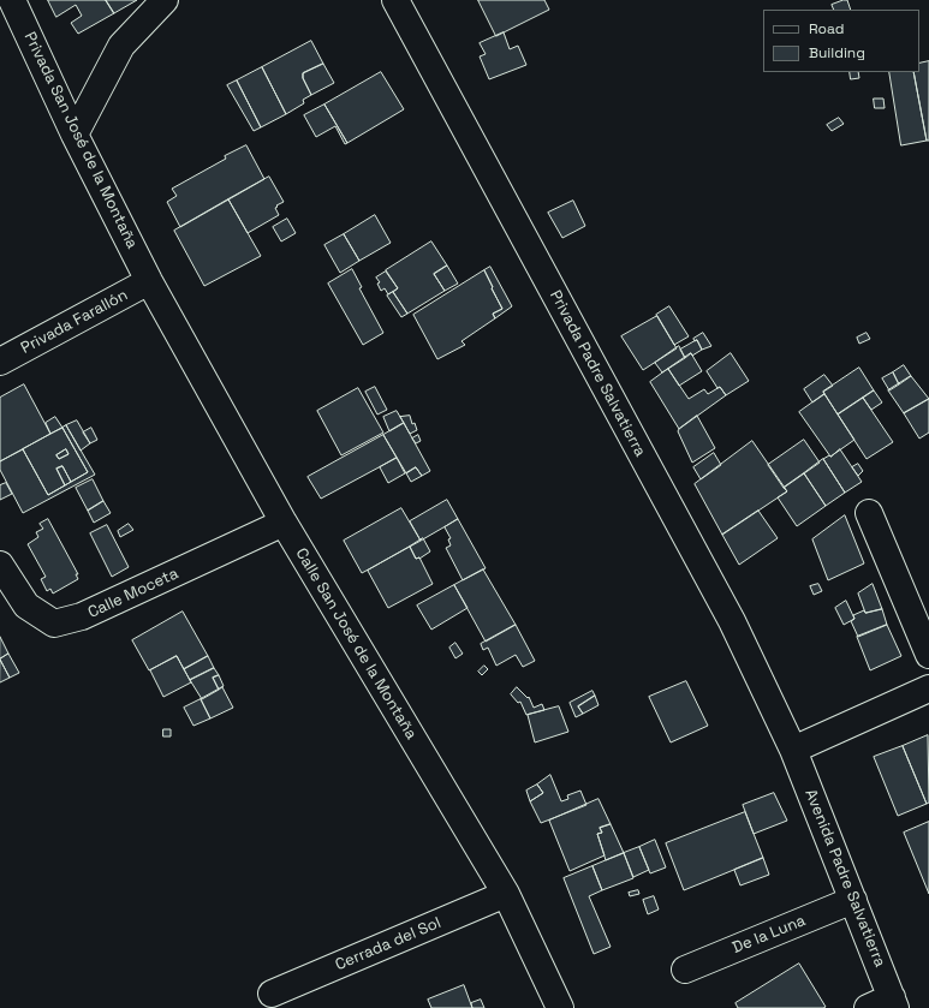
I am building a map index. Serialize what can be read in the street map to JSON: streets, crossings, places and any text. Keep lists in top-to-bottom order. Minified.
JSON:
{"streets":{"street":["Privada San José de la Montaña","Privada Farallón","Privada Padre Salvatierra","Calle Moceta","Calle San José de la Montaña","Avenida Padre Salvatierra","De la Luna","Cerrada del Sol"]},"crossings":[["Privada San José de la Montaña","Privada Farallón"],["Privada San José de la Montaña","Calle San José de la Montaña"],["Privada Farallón","Calle San José de la Montaña"],["Privada Padre Salvatierra","Avenida Padre Salvatierra"],["Calle Moceta","Calle San José de la Montaña"],["Calle San José de la Montaña","Cerrada del Sol"],["Avenida Padre Salvatierra","De la Luna"]],"legend":["Road","Building"]}
